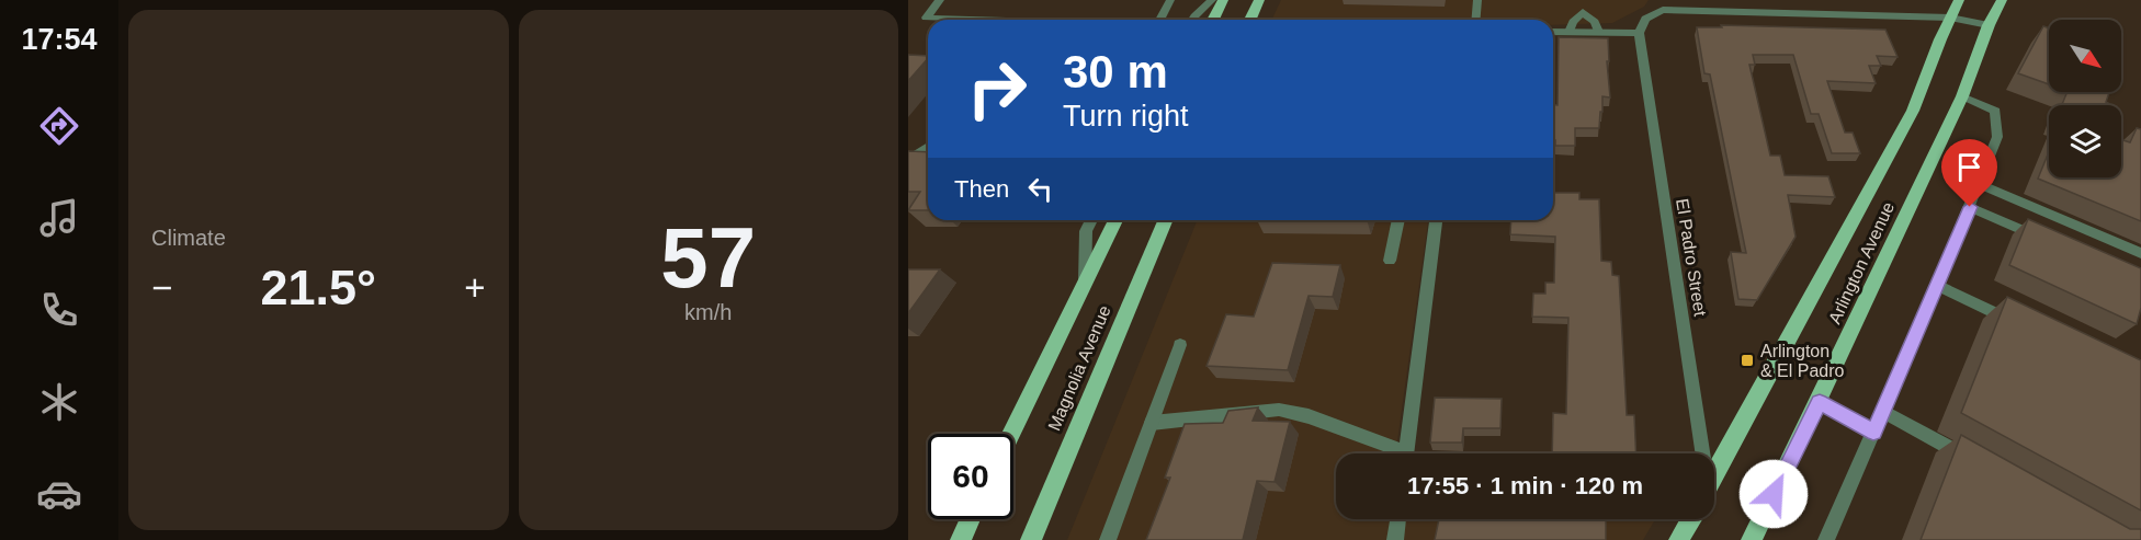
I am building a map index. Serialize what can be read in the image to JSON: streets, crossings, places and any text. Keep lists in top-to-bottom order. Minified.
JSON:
{"streets":{"main road":["Arlington Avenue","Magnolia Avenue"],"street":["El Padro Street"]},"places":{"transit":["Arlington & El Padro"]},"north":"bottom right","page":{"tabs":"17:54","tile":["Climate",["57","km/h"]],"turn":["30 m","Turn right"],"then":"Then","heat":["−","21.5°","+"],"limit":"60","trip":"17:55 · 1 min · 120 m"}}
